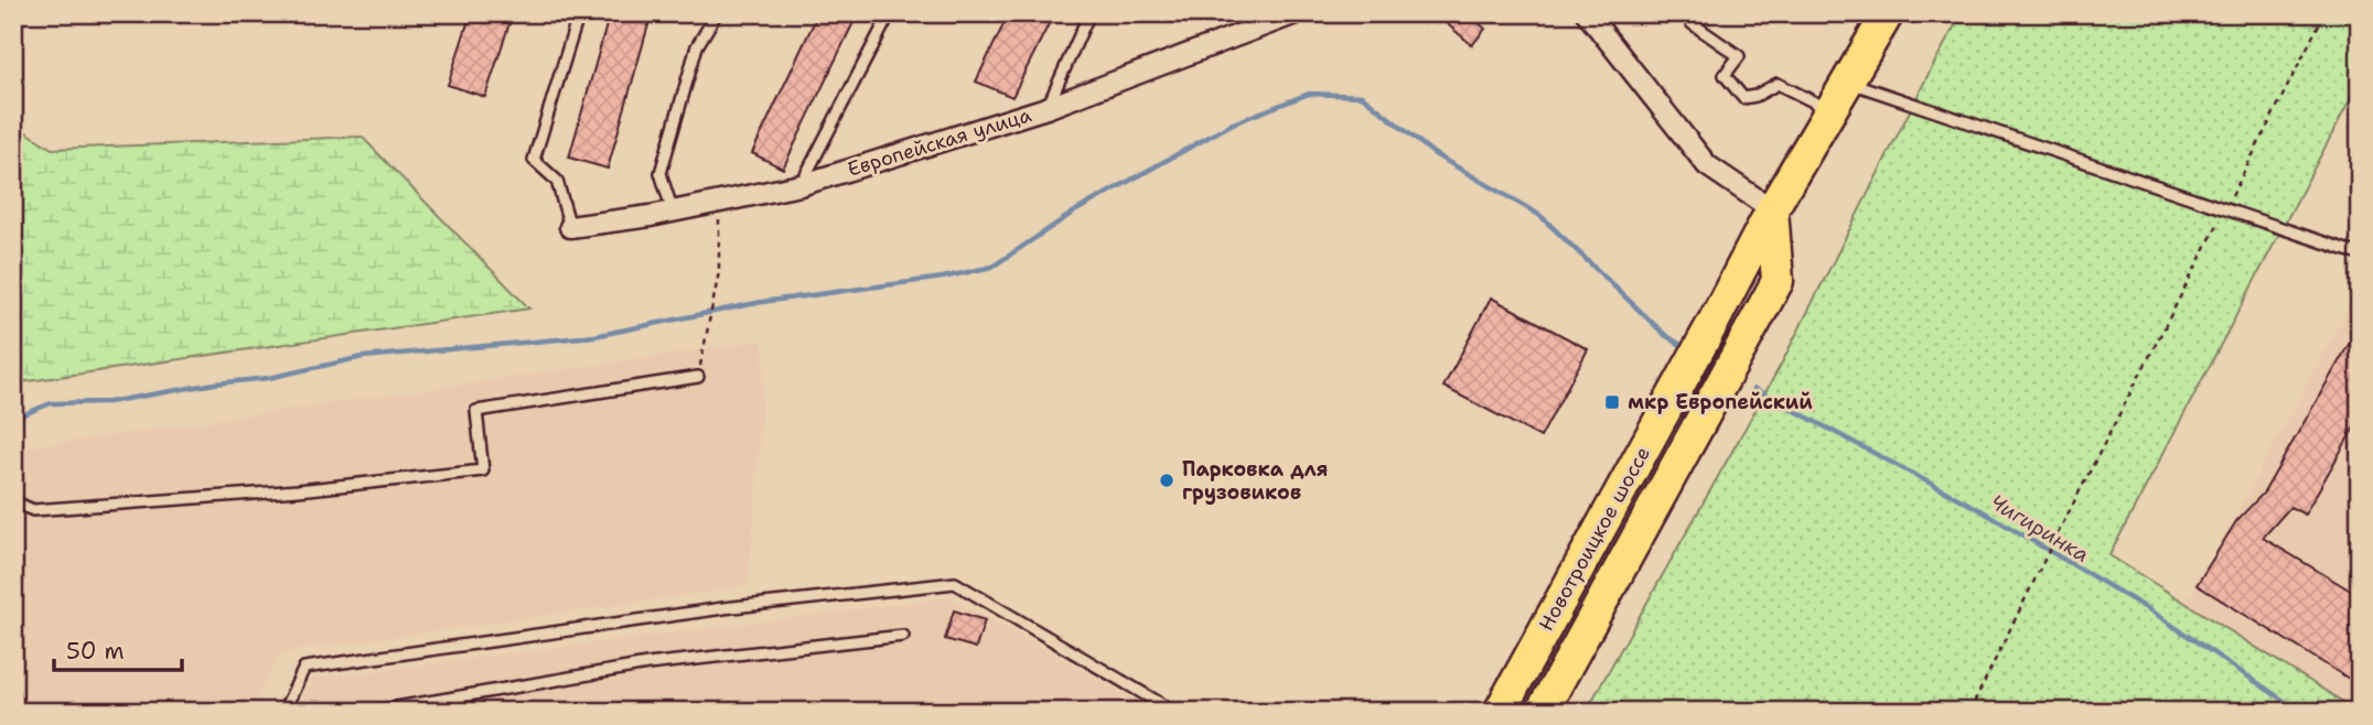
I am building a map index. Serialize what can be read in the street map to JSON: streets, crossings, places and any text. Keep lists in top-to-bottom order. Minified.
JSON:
{"streets":{"main road":["Новотроицкое шоссе"],"street":["Европейская улица"]},"water":["Чигиринка"],"places":{"transit":["мкр Европейский"],"other":["Парковка для грузовиков"]},"scale_bar":"50 m"}
